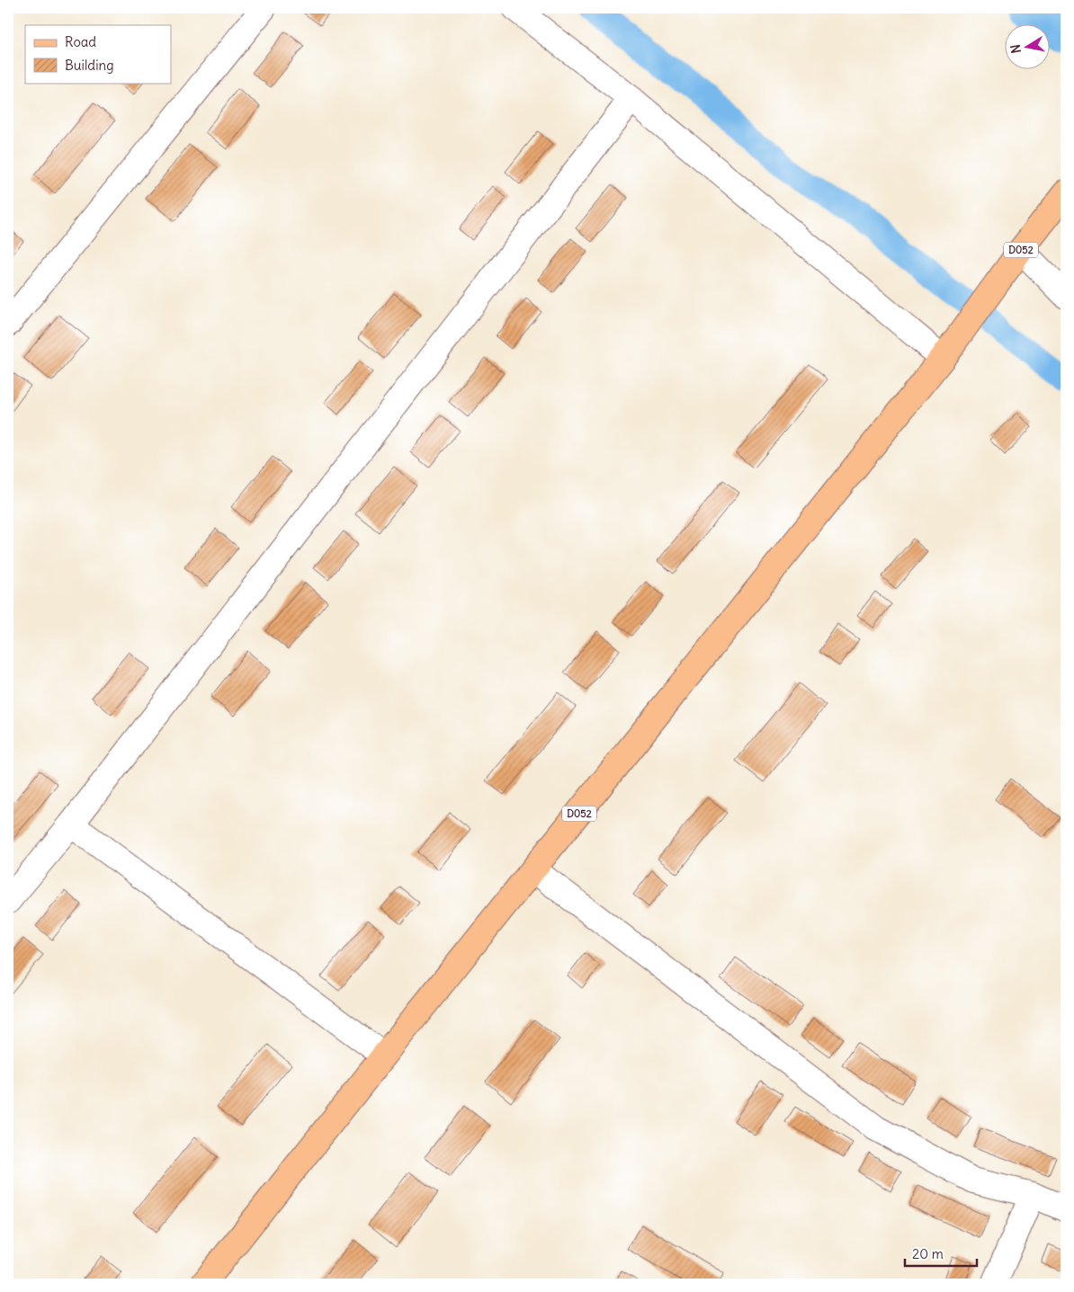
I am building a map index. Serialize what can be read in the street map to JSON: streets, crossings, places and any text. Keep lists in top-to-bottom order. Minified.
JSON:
{"streets":{"main road":["D052"]},"legend":["Road","Building"],"scale_bar":"20 m","north":"left"}
